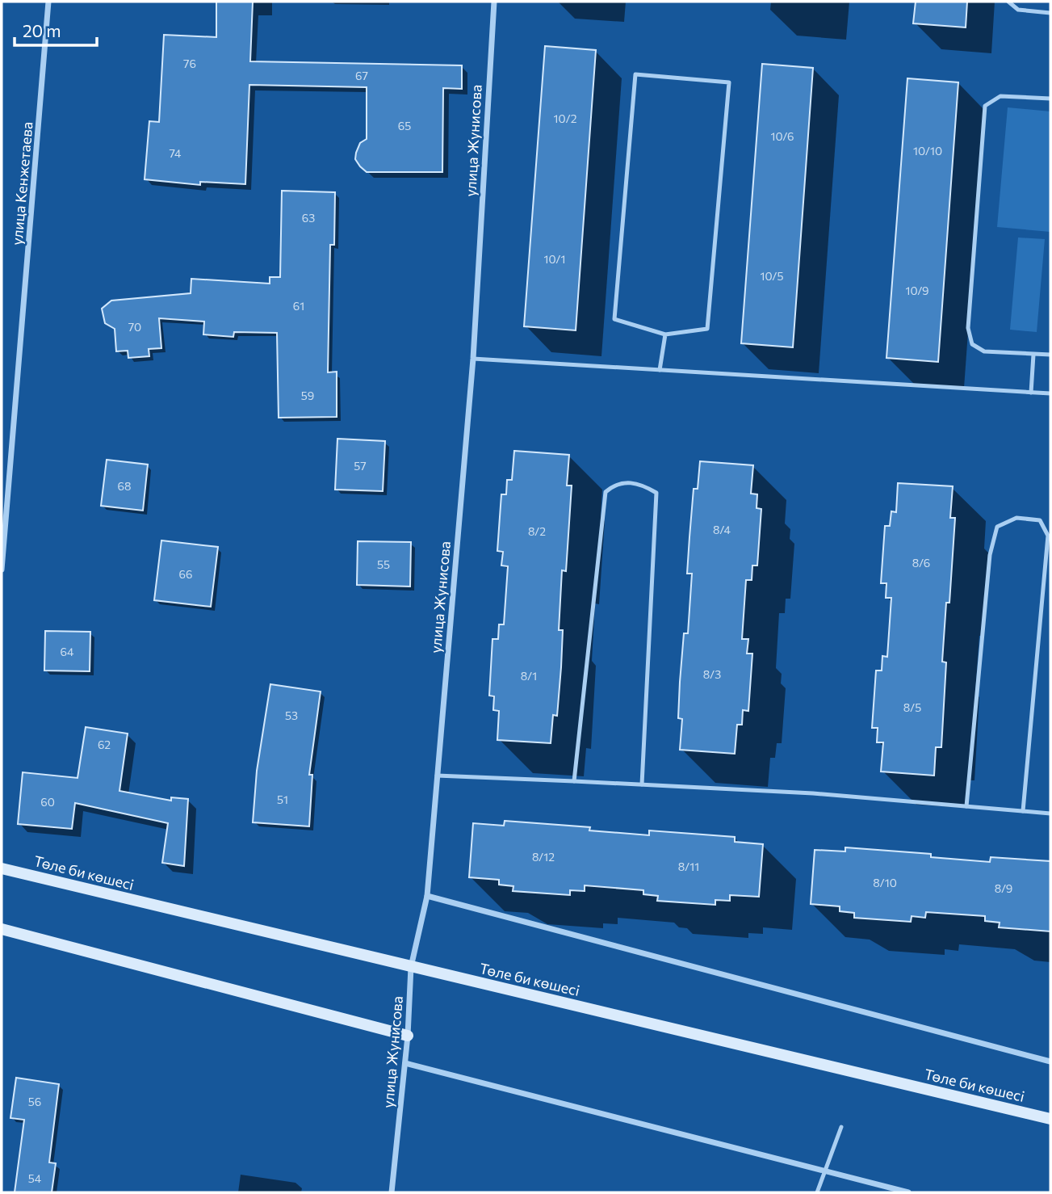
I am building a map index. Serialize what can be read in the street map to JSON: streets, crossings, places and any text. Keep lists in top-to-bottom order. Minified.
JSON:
{"streets":{"main road":["Төле би көшесі"],"street":["улица Жунисова","улица Кенжетаева"]},"crossings":[["улица Жунисова","Төле би көшесі"]],"house_numbers":["76","67","10/2","65","10/6","10/10","74","63","10/1","10/5","10/9","61","70","59","57","68","8/4","8/2","8/6","55","66","64","8/3","8/1","8/5","53","62","51","60","8/12","8/11","8/10","8/9","56","54"],"scale_bar":"20 m"}
